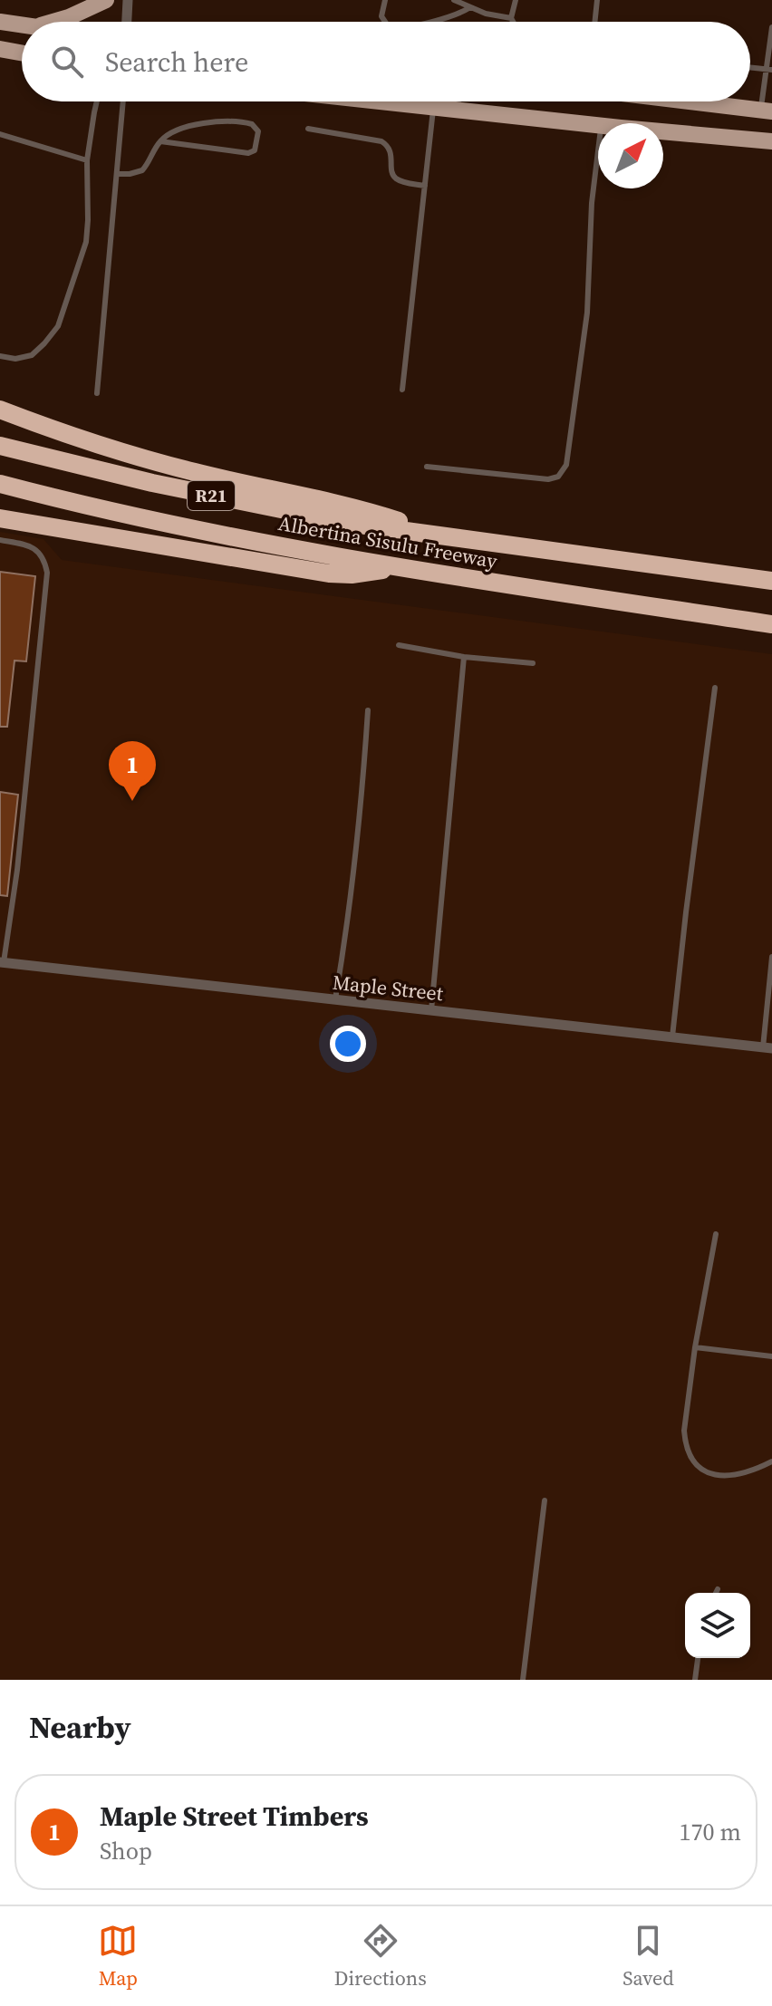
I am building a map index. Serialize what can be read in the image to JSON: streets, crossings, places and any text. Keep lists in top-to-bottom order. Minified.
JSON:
{"streets":{"highway":["R21","Albertina Sisulu Freeway"],"street":["Maple Street"]},"north":"top right","page":{"search":"Search here","pins":"1","heading":"Nearby","list":[{"mark":"1","name":"Maple Street Timbers","note":"Shop","value":"170 m"}],"nav":["Map","Directions","Saved"]}}
